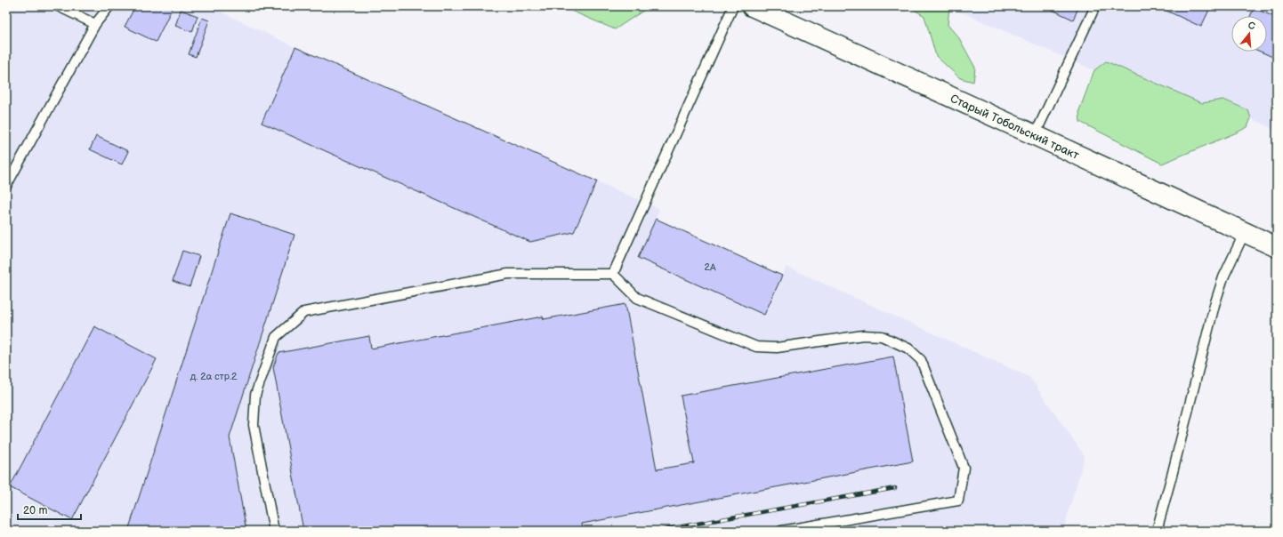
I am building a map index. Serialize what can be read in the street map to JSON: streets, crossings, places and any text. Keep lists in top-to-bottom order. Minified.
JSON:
{"streets":{"street":["Старый Тобольский тракт"]},"house_numbers":["2А","д. 2а стр.2"],"scale_bar":"20 m","north":"top"}
